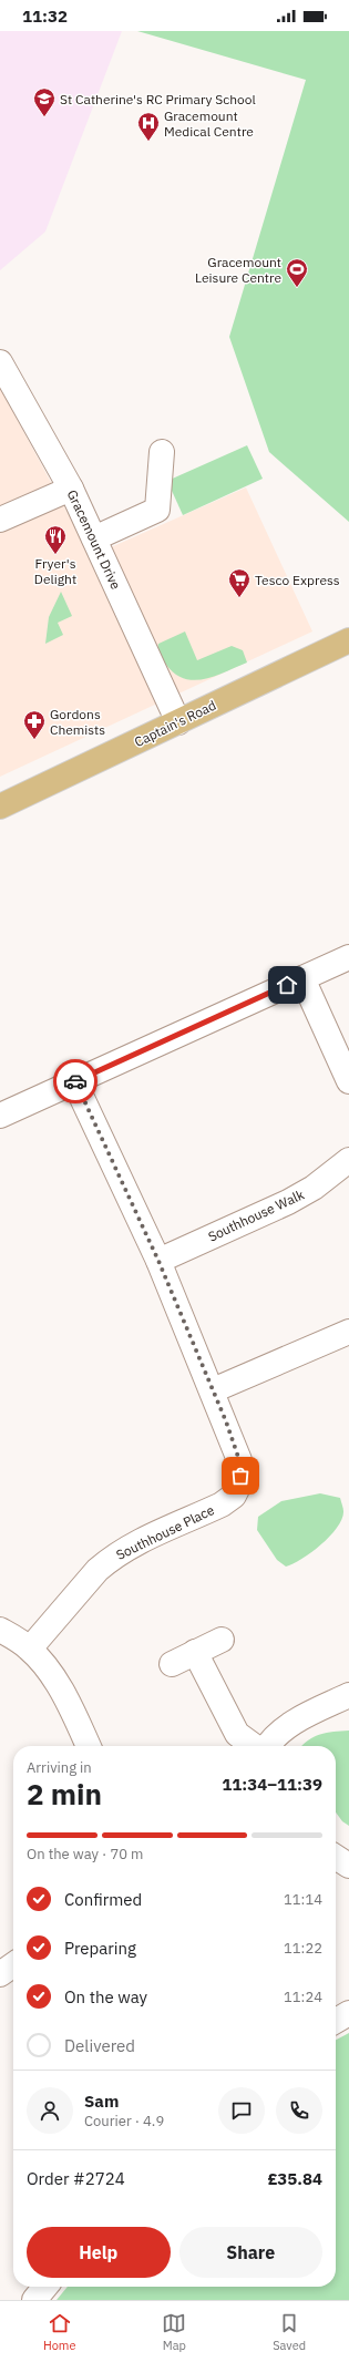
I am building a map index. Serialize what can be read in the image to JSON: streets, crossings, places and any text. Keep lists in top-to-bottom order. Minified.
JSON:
{"streets":{"main road":["Captain's Road"],"street":["Gracemount Drive","Southhouse Walk","Southhouse Place"]},"crossings":[["Gracemount Drive","Captain's Road"],["Southhouse Walk","Southhouse Place"]],"places":{"school or university":["St Catherine's RC Primary School"],"hospital":["Gracemount Medical Centre"],"sports":["Gracemount Leisure Centre"],"restaurant":["Fryer's Delight"],"supermarket":["Tesco Express"],"pharmacy":["Gordons Chemists"]},"page":{"status":"11:32","heading":["2 min","Arriving in","11:34–11:39"],"panel":["Sam","Courier · 4.9","Order #2724","£35.84"],"bar":"On the way · 70 m","list":[["Confirmed","11:14"],["Preparing","11:22"],["On the way","11:24"],"Delivered"],"buttons":["Help","Share"],"tabs":["Home","Map","Saved"]}}
